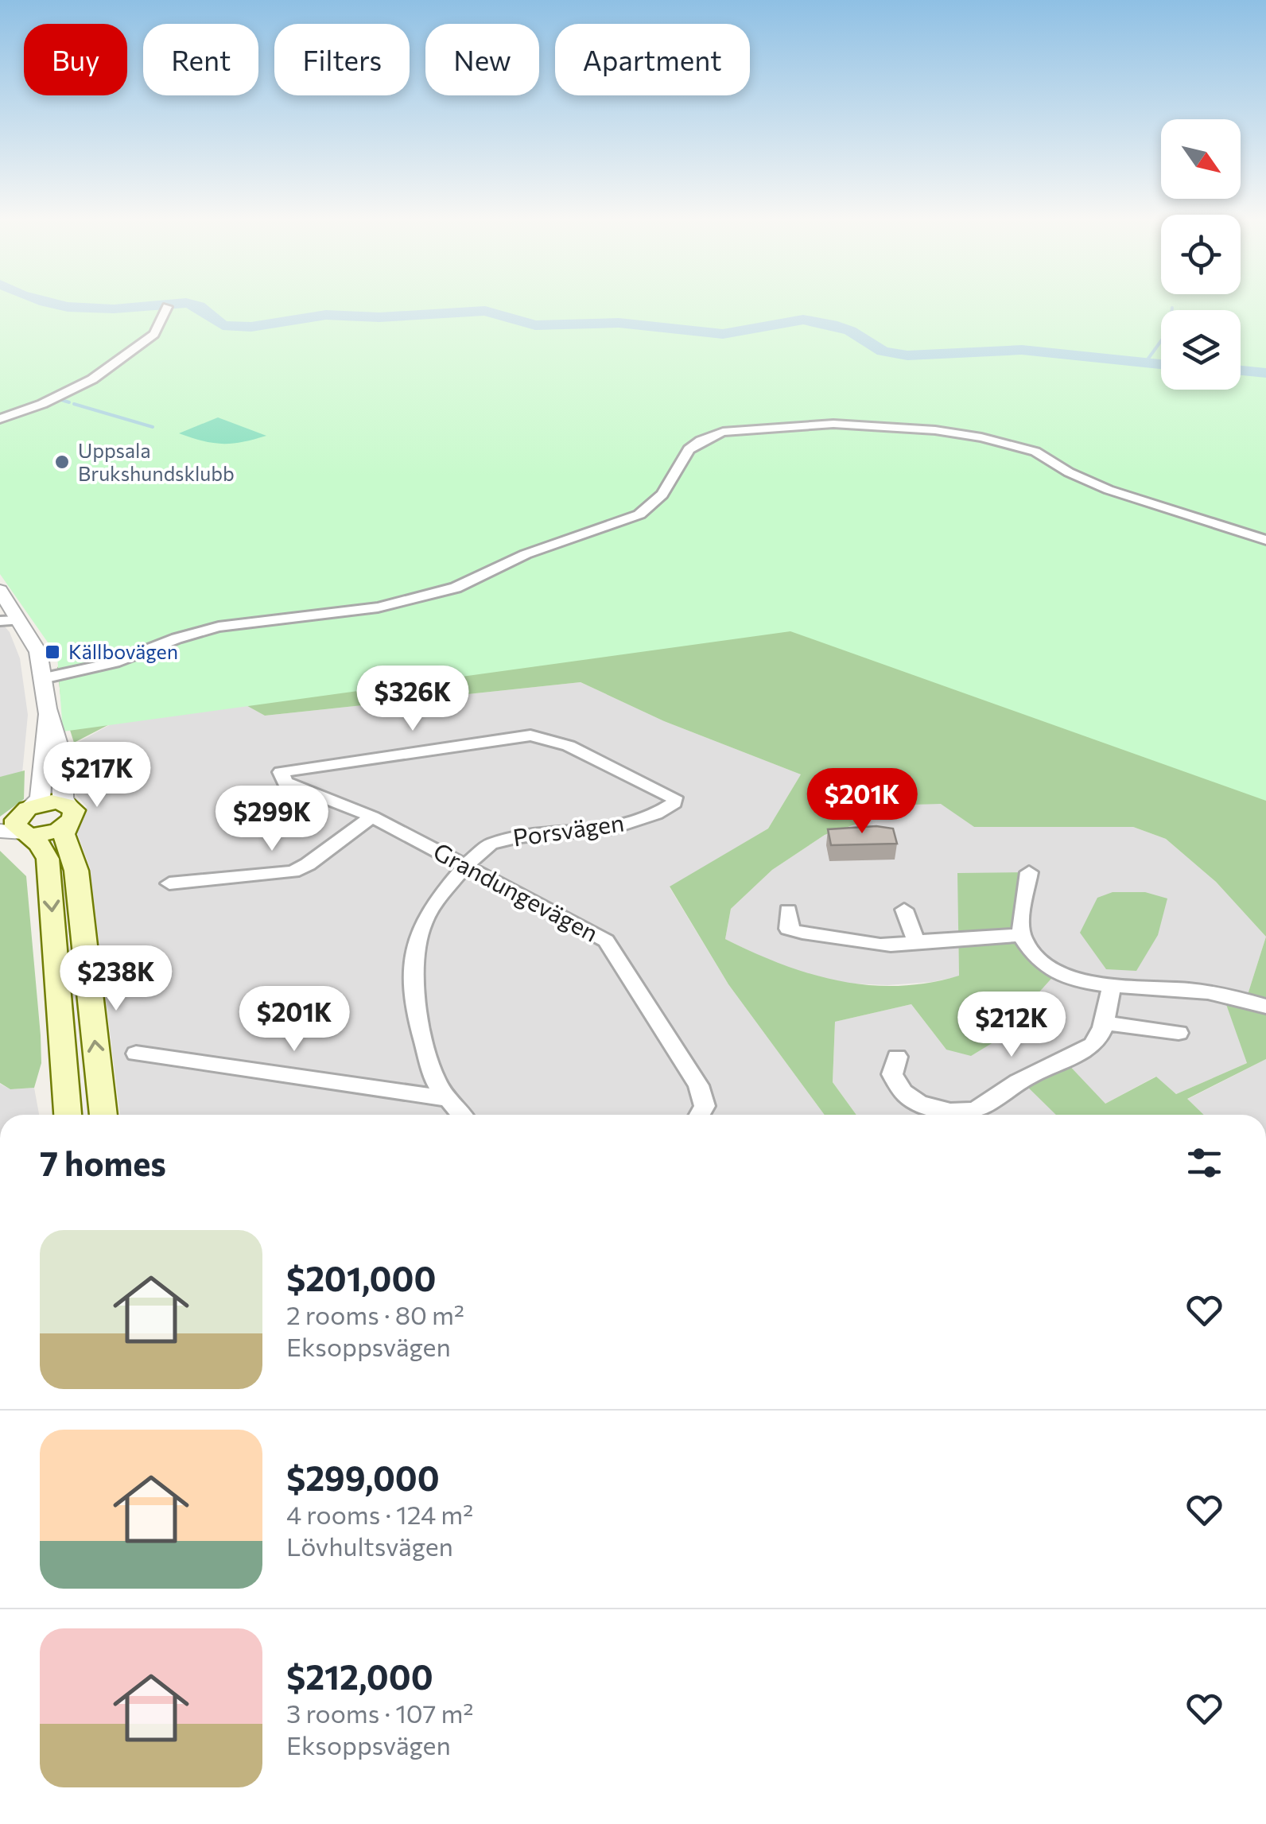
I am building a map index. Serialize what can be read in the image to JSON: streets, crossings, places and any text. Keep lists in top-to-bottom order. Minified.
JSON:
{"streets":{"street":["Porsvägen","Grandungevägen"]},"crossings":[["Porsvägen","Grandungevägen"]],"places":{"other":["Uppsala Brukshundsklubb"],"transit":["Källbovägen"]},"north":"bottom right","page":{"chip":["Buy","Rent","Filters","New","Apartment"],"price":["$326K","$217K","$201K","$299K","$238K","$201K","$212K"],"heading":"7 homes","list":[{"name":"$201,000","note":"2 rooms · 80 m² · Eksoppsvägen"},{"name":"$299,000","note":"4 rooms · 124 m² · Lövhultsvägen"},{"name":"$212,000","note":"3 rooms · 107 m² · Eksoppsvägen"}]}}
